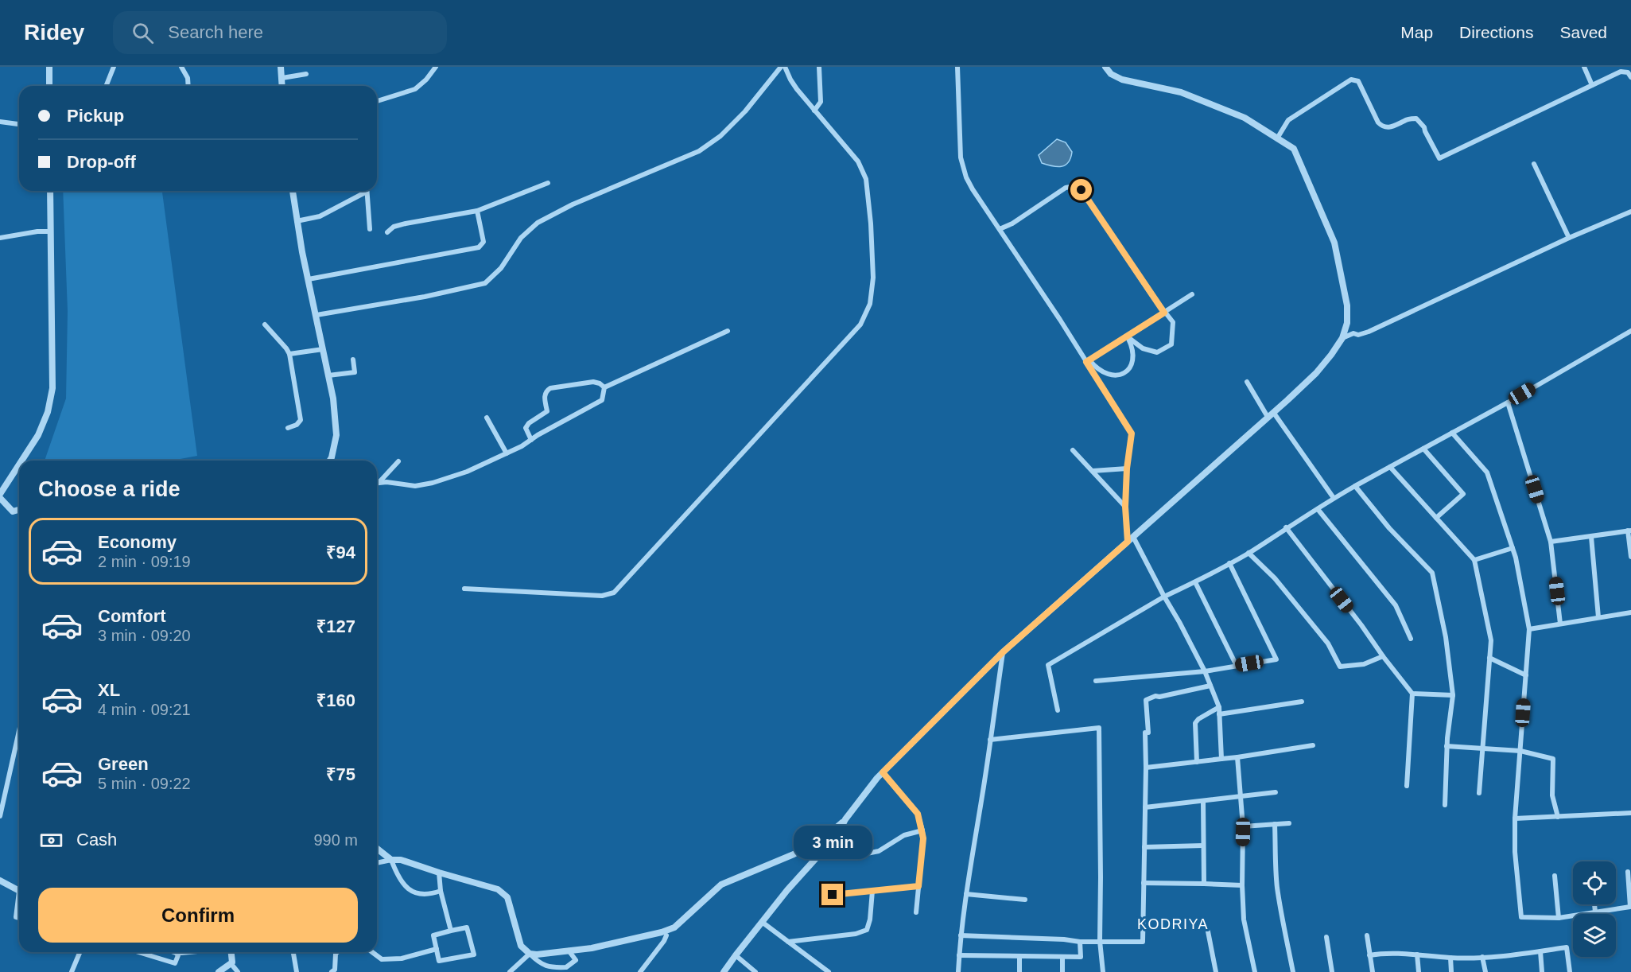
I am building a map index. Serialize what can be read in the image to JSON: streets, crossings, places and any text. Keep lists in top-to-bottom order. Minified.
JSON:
{"districts":["KODRIYA"],"page":{"header":"Ridey","search":"Search here","nav":["Map","Directions","Saved"],"banner":["Pickup","Drop-off"],"heading":"Choose a ride","list":[{"name":"Economy","note":"2 min · 09:19","value":"₹94"},{"name":"Comfort","note":"3 min · 09:20","value":"₹127"},{"name":"XL","note":"4 min · 09:21","value":"₹160"},{"name":"Green","note":"5 min · 09:22","value":"₹75"}],"pay":["Cash","990 m"],"bubble":"3 min","buttons":"Confirm"}}
